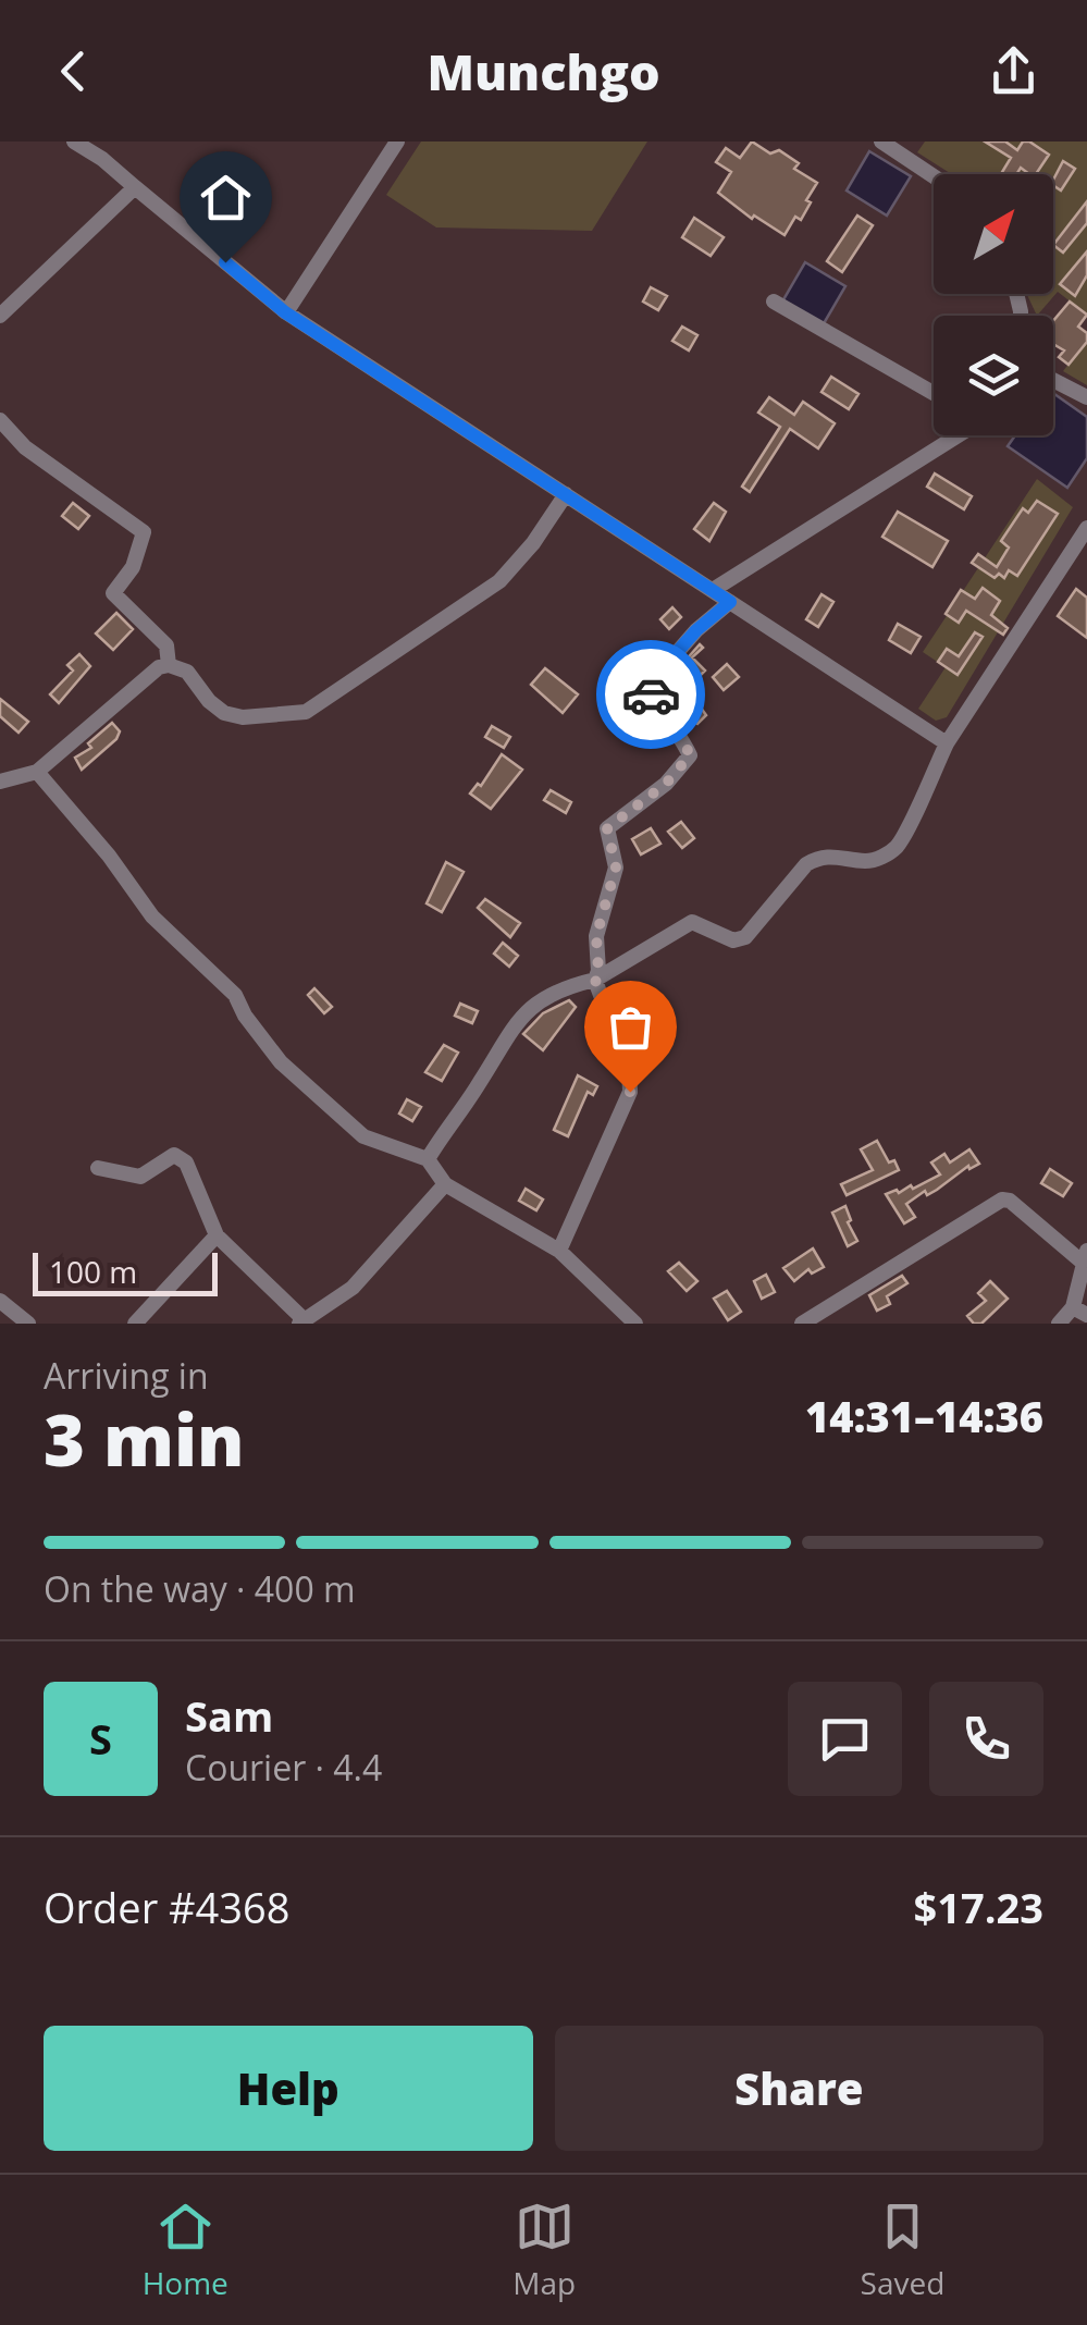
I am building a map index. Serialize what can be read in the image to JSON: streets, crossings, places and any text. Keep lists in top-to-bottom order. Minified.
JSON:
{"scale_bar":"100 m","north":"top right","page":{"header":"Munchgo","scale":"100 m","heading":["3 min","Arriving in","14:31–14:36"],"panel":["Sam","Courier · 4.4","Order #4368","$17.23"],"bar":"On the way · 400 m","round":"S","buttons":["Help","Share"],"tabs":["Home","Map","Saved"]}}
